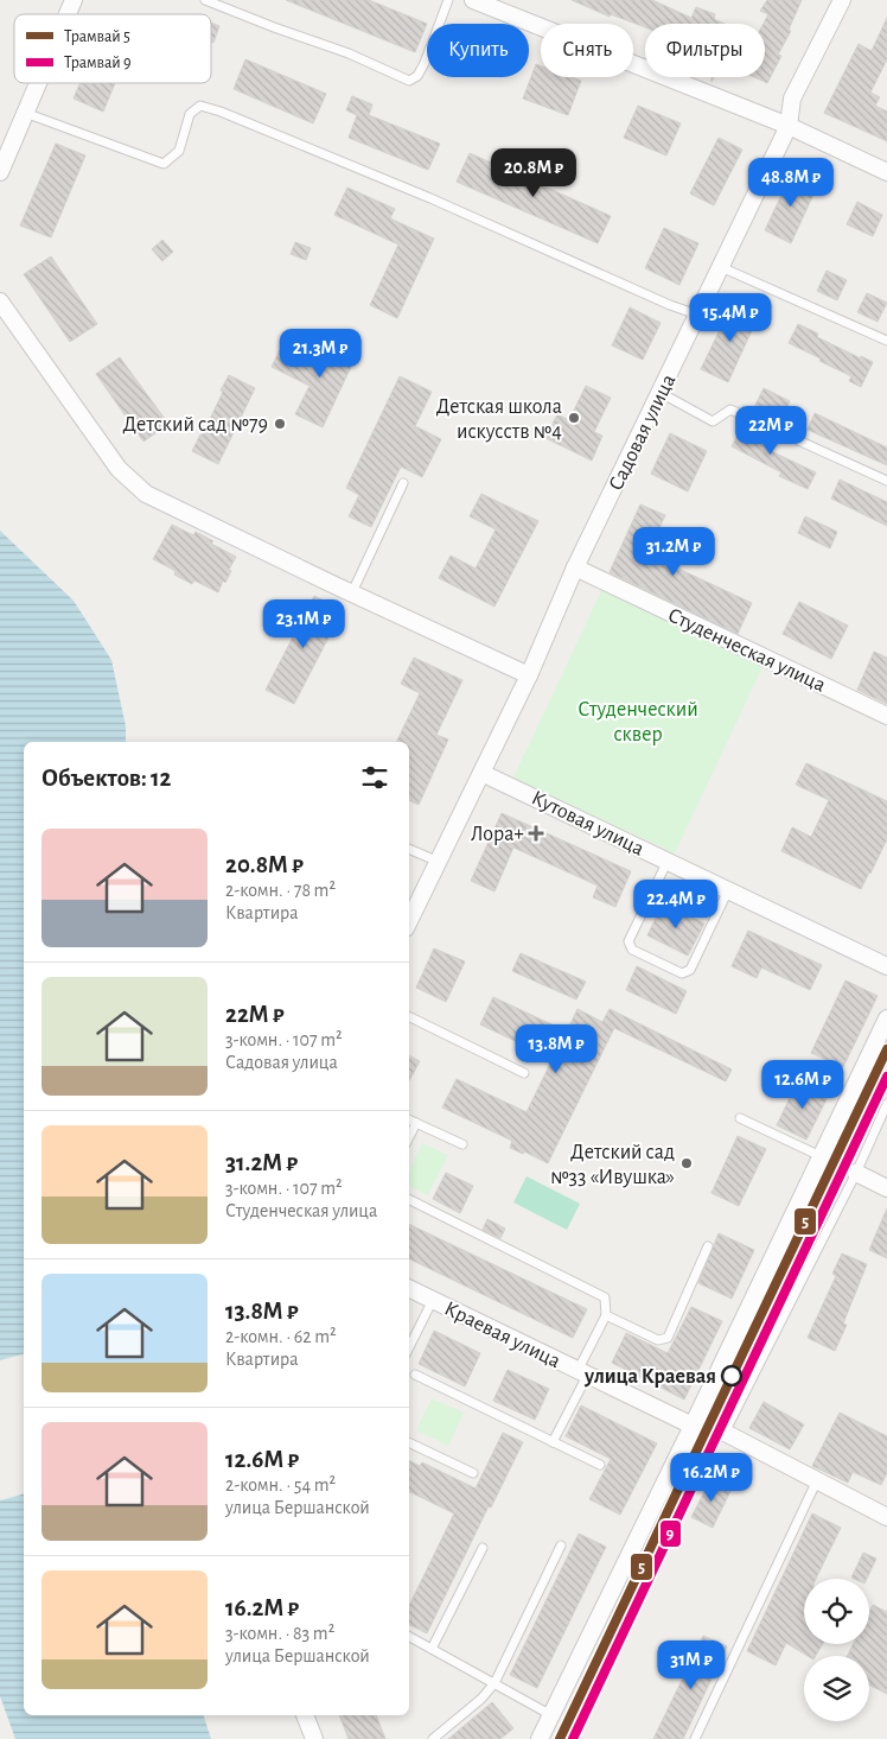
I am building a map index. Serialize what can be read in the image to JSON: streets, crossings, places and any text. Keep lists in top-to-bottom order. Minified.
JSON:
{"streets":{"street":["Садовая улица","Студенческая улица","Кутовая улица","Краевая улица"]},"crossings":[["Садовая улица","Студенческая улица"],["Садовая улица","Кутовая улица"]],"parks":["Студенческий сквер"],"places":{"other":["Детская школа искусств №4","Детский сад №79","Детский сад №33 «Ивушка»","улица Краевая"],"health":["Лора+"]},"lines":["tram line 5","tram line 9"],"legend":["Трамвай 5","Трамвай 9"],"page":{"chip":["Купить","Снять","Фильтры"],"price":["20.8M ₽","48.8M ₽","15.4M ₽","21.3M ₽","22M ₽","31.2M ₽","23.1M ₽","22.4M ₽","13.8M ₽","12.6M ₽","16.2M ₽","31M ₽"],"heading":"Объектов: 12","list":[{"name":"20.8M ₽","note":"2-комн. · 78 m² · Квартира"},{"name":"22M ₽","note":"3-комн. · 107 m² · Садовая улица"},{"name":"31.2M ₽","note":"3-комн. · 107 m² · Студенческая улица"},{"name":"13.8M ₽","note":"2-комн. · 62 m² · Квартира"},{"name":"12.6M ₽","note":"2-комн. · 54 m² · улица Бершанской"},{"name":"16.2M ₽","note":"3-комн. · 83 m² · улица Бершанской"}]}}
